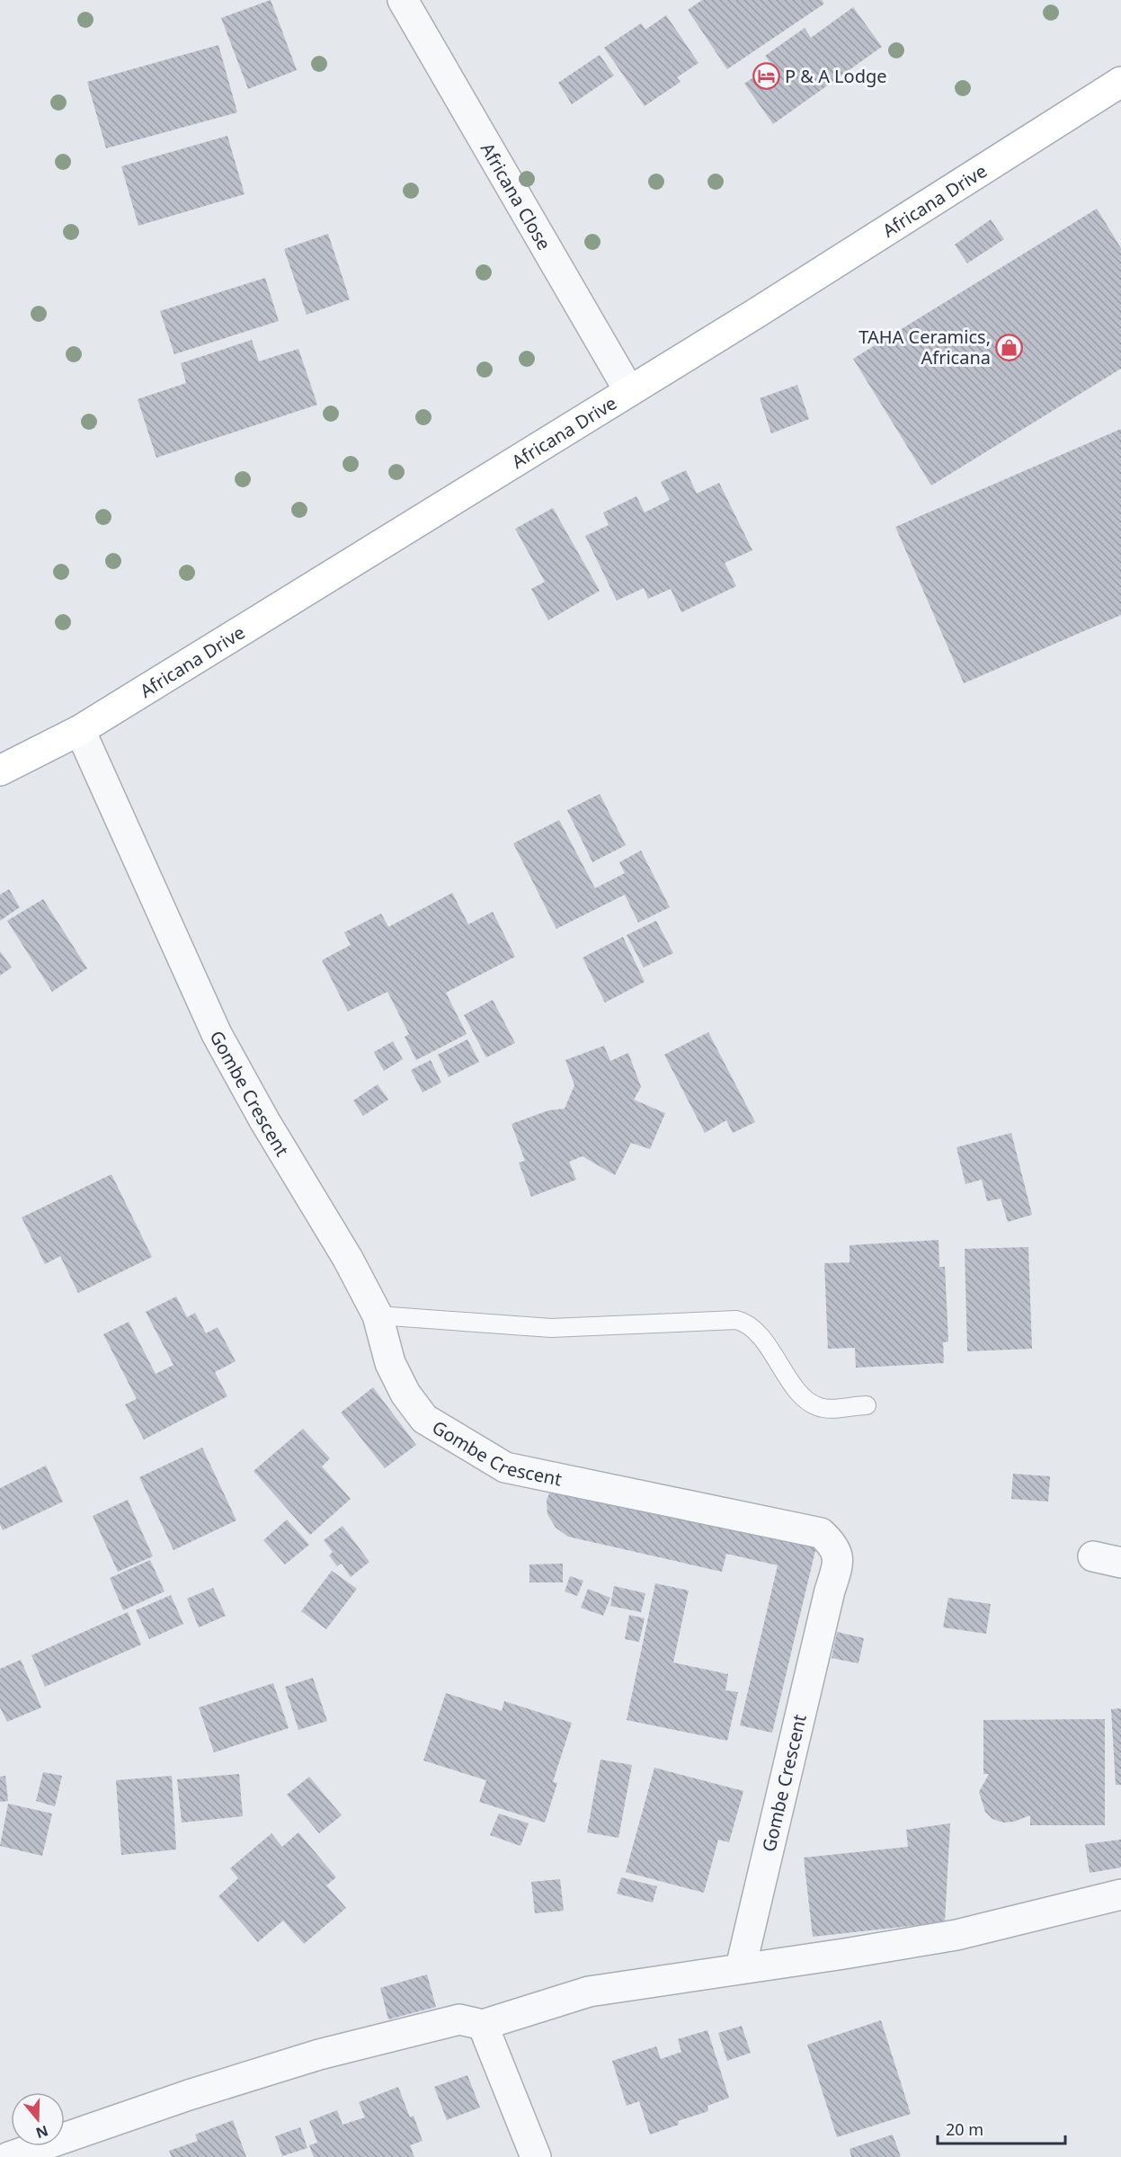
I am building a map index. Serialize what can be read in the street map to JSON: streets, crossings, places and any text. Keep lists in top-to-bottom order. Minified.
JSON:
{"streets":{"main road":["Africana Drive"],"street":["Africana Close","Gombe Crescent"]},"crossings":[["Africana Close","Africana Drive"],["Africana Drive","Gombe Crescent"]],"places":{"hotel":["P & A Lodge"],"shop":["TAHA Ceramics, Africana"]},"scale_bar":"20 m","north":"bottom"}
